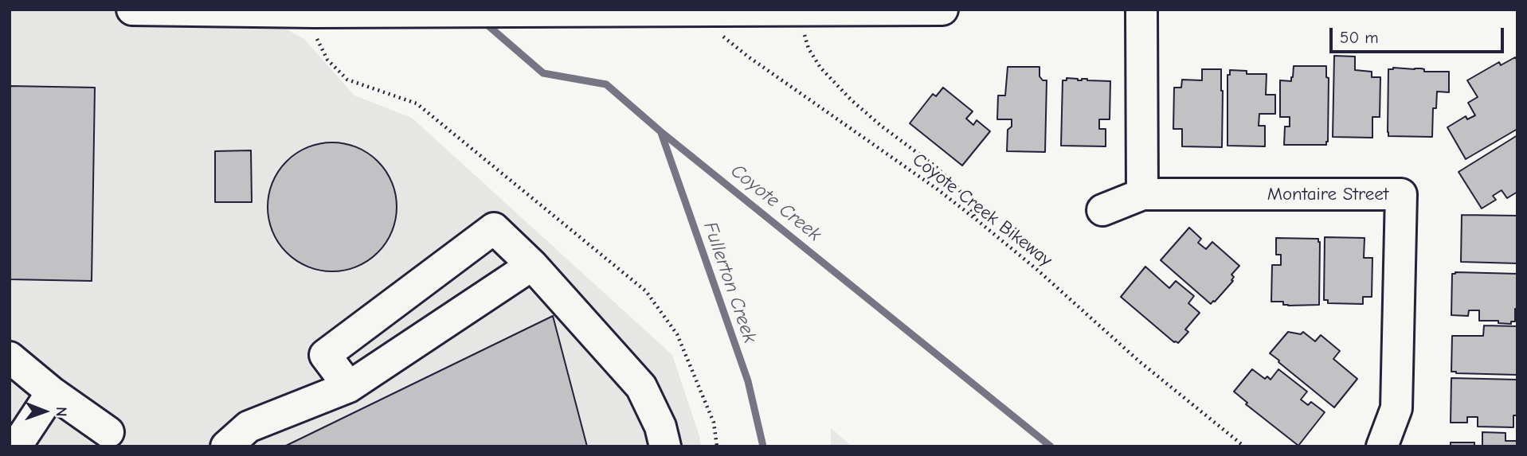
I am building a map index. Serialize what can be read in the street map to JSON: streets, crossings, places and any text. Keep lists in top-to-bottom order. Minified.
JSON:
{"streets":{"main road":["Montaire Street"],"path":["Coyote Creek Bikeway"]},"water":["Coyote Creek","Fullerton Creek"],"scale_bar":"50 m","north":"right"}
